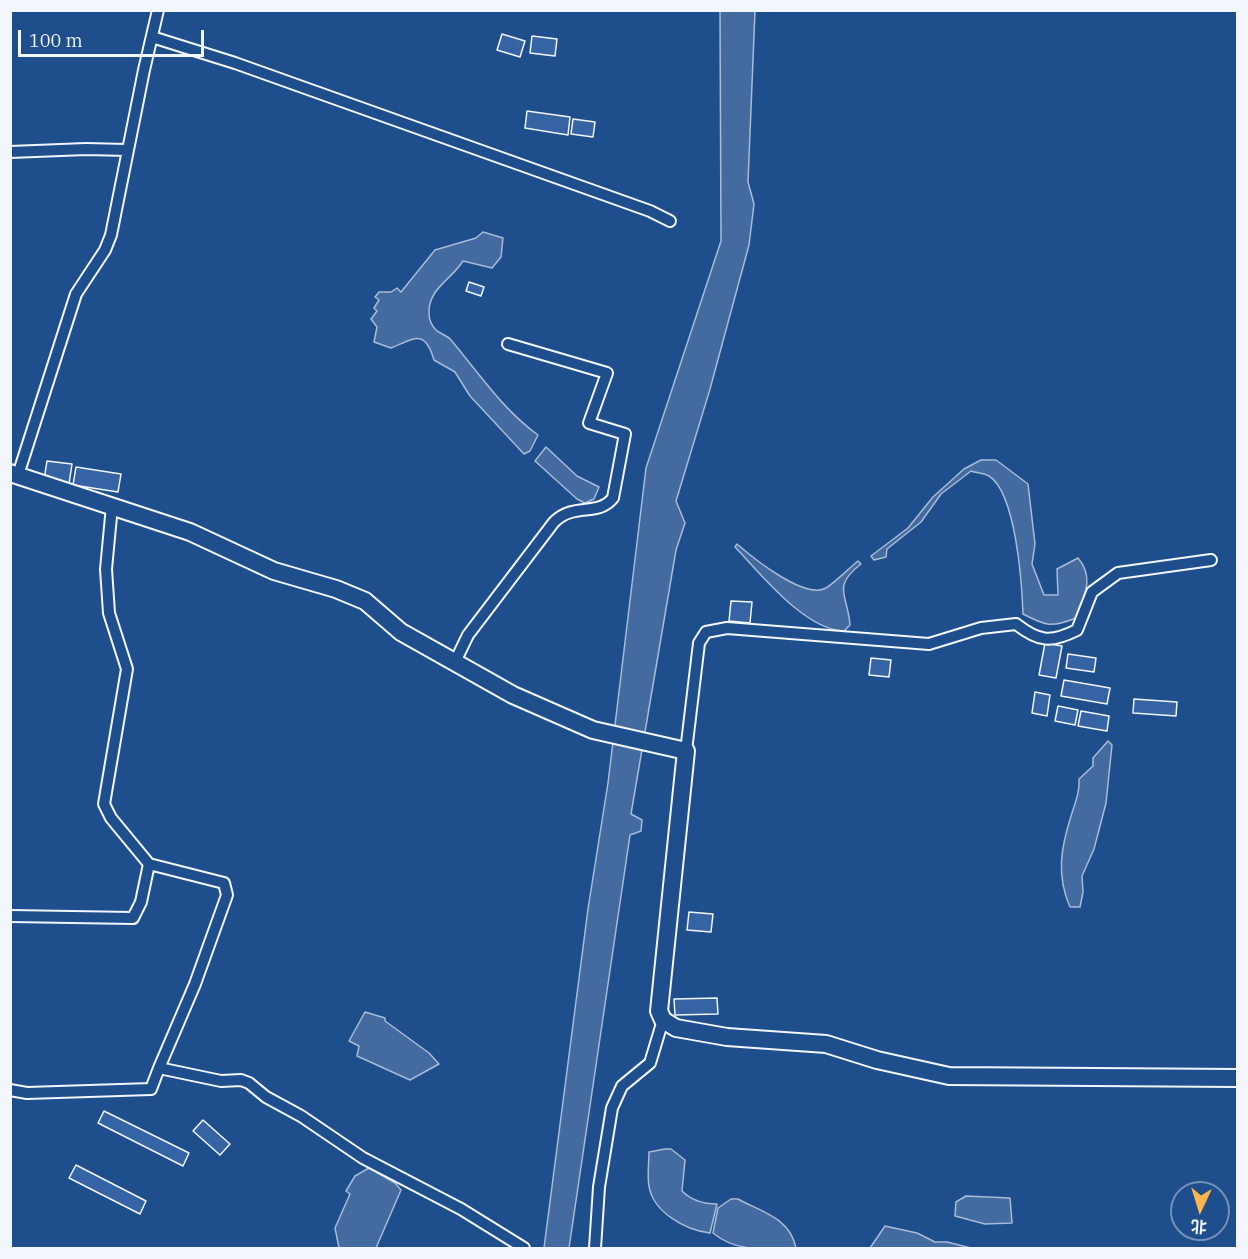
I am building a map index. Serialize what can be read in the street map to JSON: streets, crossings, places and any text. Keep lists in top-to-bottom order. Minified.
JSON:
{"scale_bar":"100 m","north":"bottom"}
